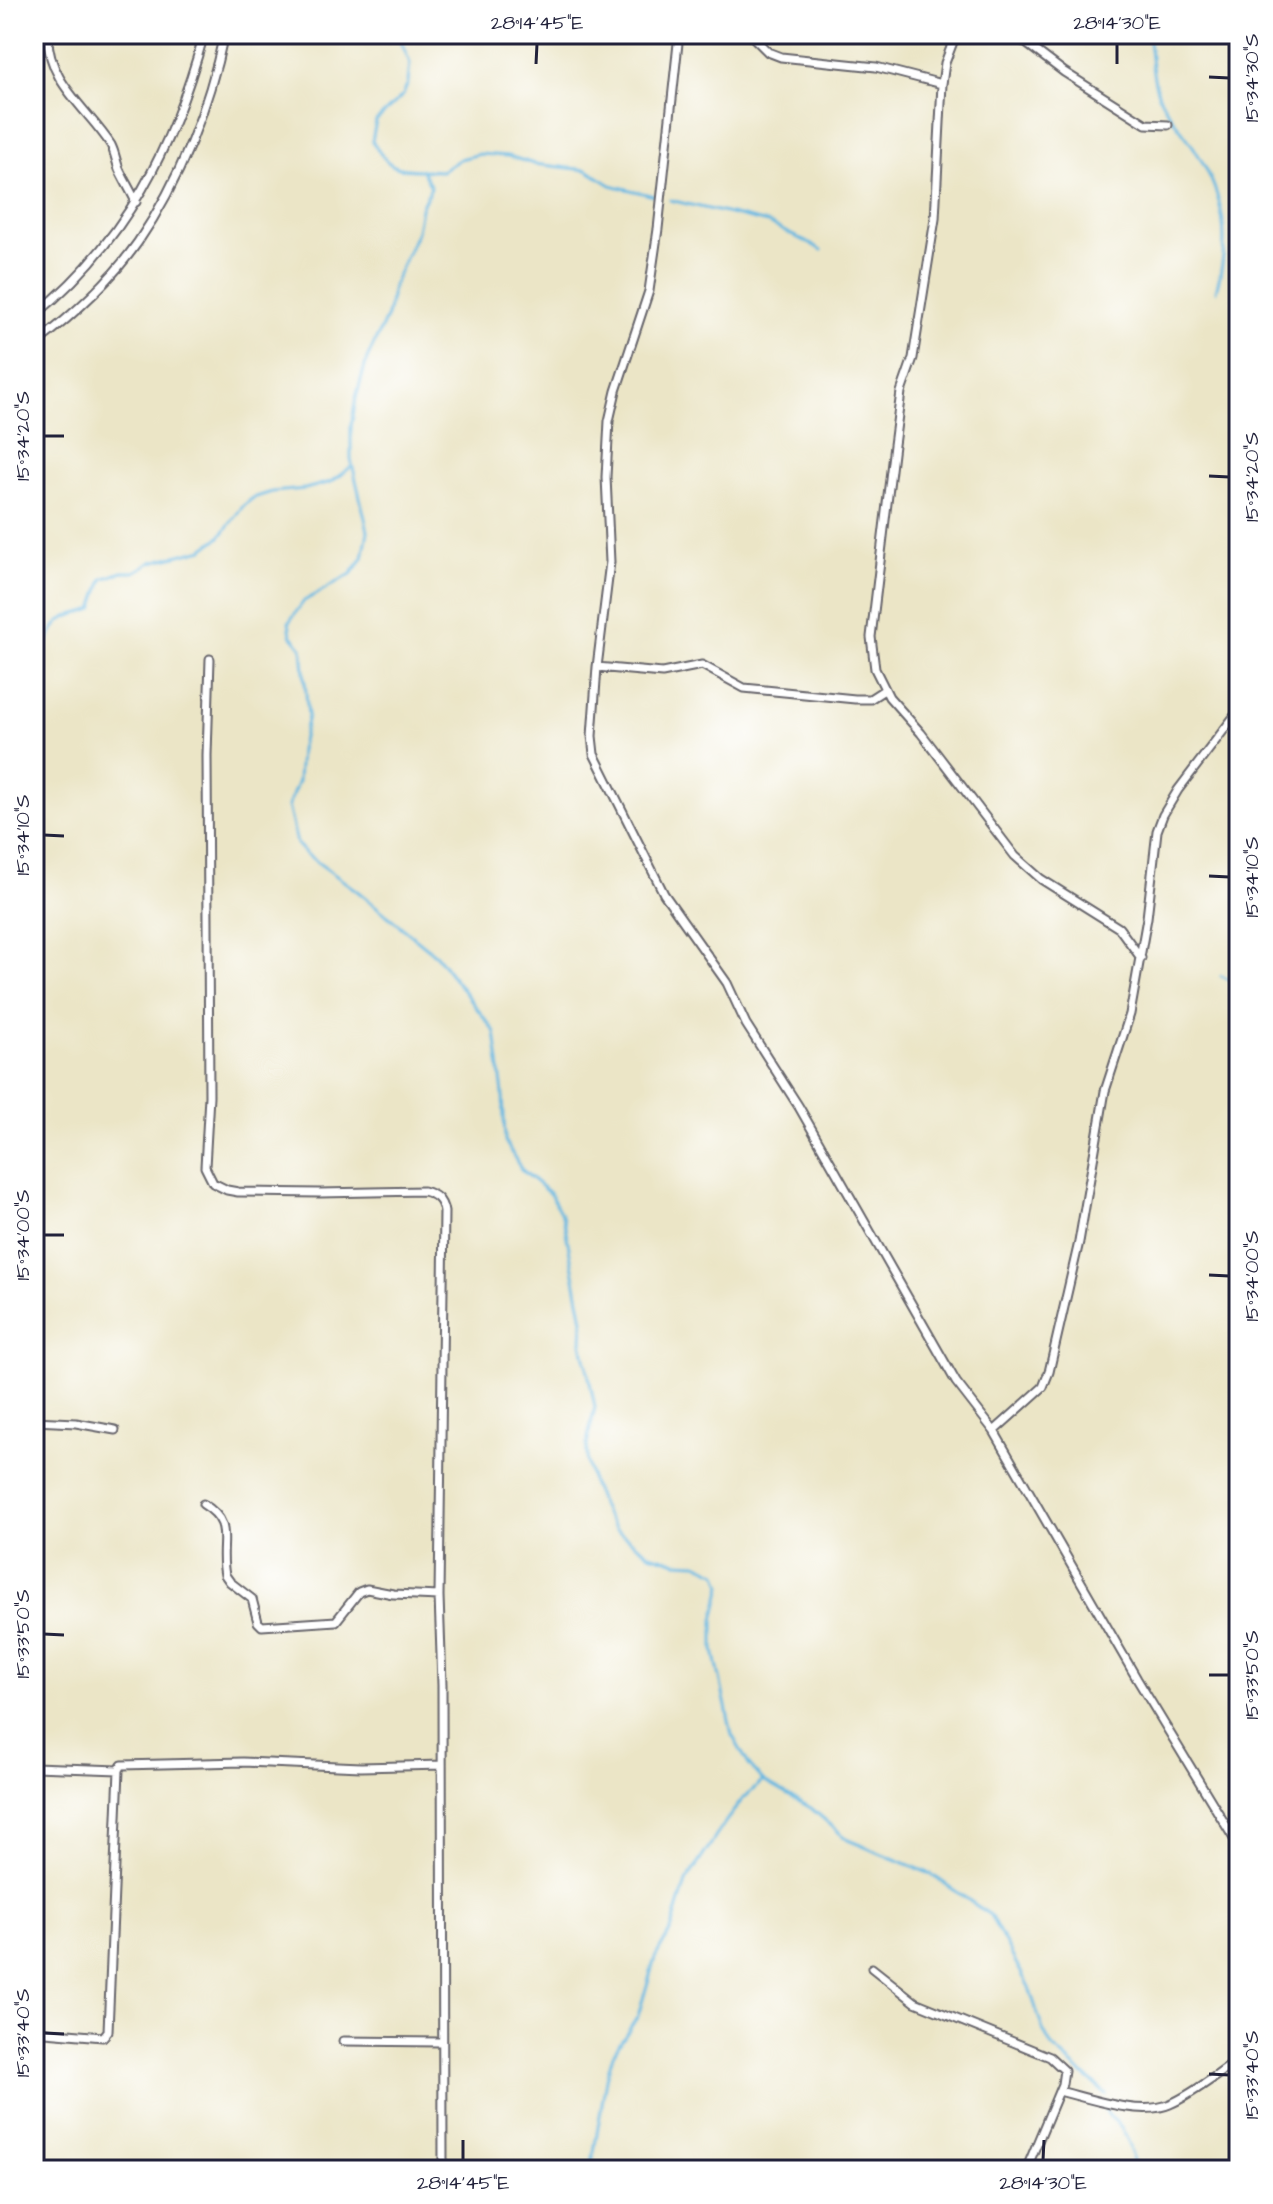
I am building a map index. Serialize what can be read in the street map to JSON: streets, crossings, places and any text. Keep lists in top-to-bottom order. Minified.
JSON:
{"coordinates":["28°14'45\"E","28°14'30\"E","15°34'30\"S","15°34'20\"S","15°34'10\"S","15°34'00\"S","15°33'50\"S","15°33'40\"S"]}
